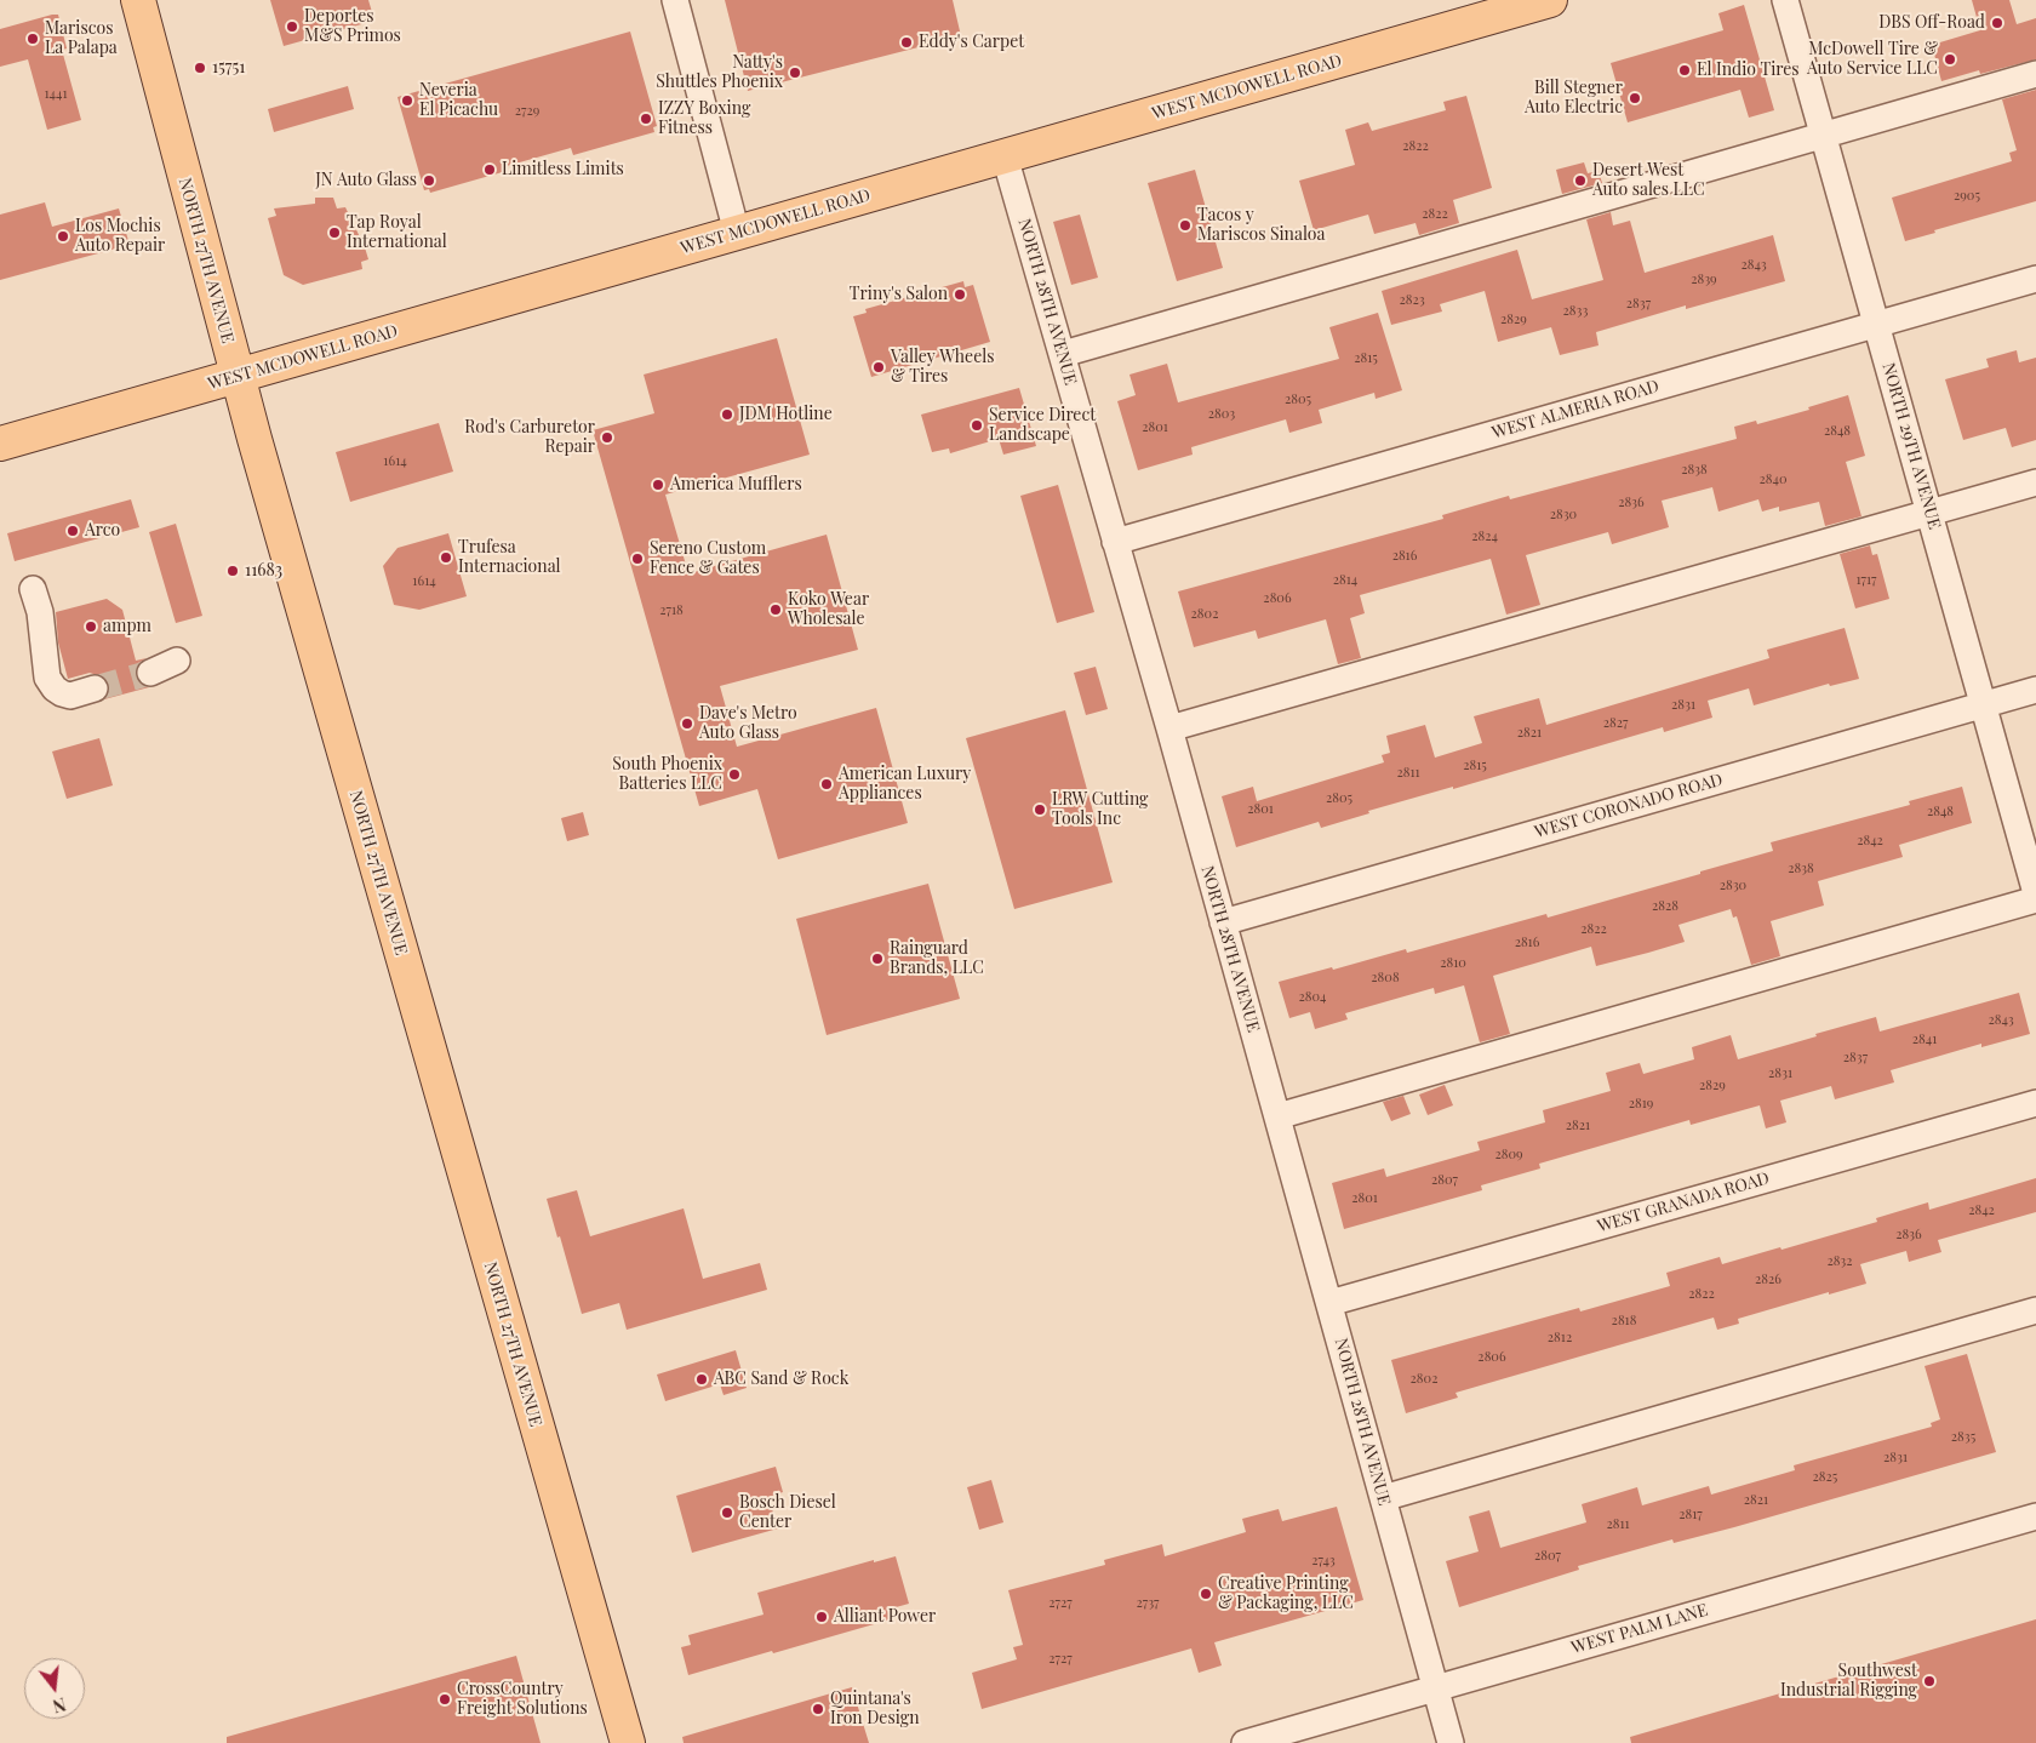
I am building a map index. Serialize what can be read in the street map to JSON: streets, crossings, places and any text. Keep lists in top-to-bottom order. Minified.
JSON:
{"streets":{"main road":["WEST MCDOWELL ROAD","NORTH 27TH AVENUE"],"street":["NORTH 28TH AVENUE","WEST ALMERIA ROAD","NORTH 29TH AVENUE","WEST CORONADO ROAD","WEST GRANADA ROAD","WEST PALM LANE"]},"crossings":[["WEST MCDOWELL ROAD","NORTH 27TH AVENUE"],["WEST MCDOWELL ROAD","NORTH 28TH AVENUE"],["NORTH 28TH AVENUE","WEST ALMERIA ROAD"],["NORTH 28TH AVENUE","WEST CORONADO ROAD"],["NORTH 28TH AVENUE","WEST GRANADA ROAD"],["NORTH 28TH AVENUE","WEST PALM LANE"],["WEST ALMERIA ROAD","NORTH 29TH AVENUE"],["NORTH 29TH AVENUE","WEST CORONADO ROAD"]],"places":["DBS Off-Road","Deportes M&S Primos","Mariscos La Palapa","Eddy's Carpet","McDowell Tire & Auto Service LLC","15751","El Indio Tires","Natty's Shuttles Phoenix","Bill Stegner Auto Electric","Neveria El Picachu","IZZY Boxing Fitness","Limitless Limits","JN Auto Glass","Desert West Auto sales LLC","Tacos y Mariscos Sinaloa","Tap Royal International","Los Mochis Auto Repair","Triny's Salon","Valley Wheels & Tires","JDM Hotline","Service Direct Landscape","Rod's Carburetor Repair","America Mufflers","Arco","Trufesa Internacional","Sereno Custom Fence & Gates","11683","Koko Wear Wholesale","ampm","Dave's Metro Auto Glass","South Phoenix Batteries LLC","American Luxury Appliances","LRW Cutting Tools Inc","Rainguard Brands, LLC","ABC Sand & Rock","Bosch Diesel Center","Creative Printing & Packaging, LLC","Alliant Power","Southwest Industrial Rigging","CrossCountry Freight Solutions","Quintana's Iron Design"],"house_numbers":["1441","2729","2822","2905","2822","2843","2839","2823","2837","2833","2829","2815","2805","2803","2801","2848","1614","2838","2840","2836","2830","2824","2816","2814","1717","1614","2806","2718","2802","2831","2827","2821","2815","2811","2805","2801","2848","2842","2838","2830","2828","2822","2816","2810","2808","2804","2843","2841","2837","2831","2829","2819","2821","2809","2807","2801","2842","2836","2832","2826","2822","2818","2812","2806","2802","2835","2831","2825","2821","2817","2811","2807","2743","2727","2737","2727"],"north":"bottom"}
